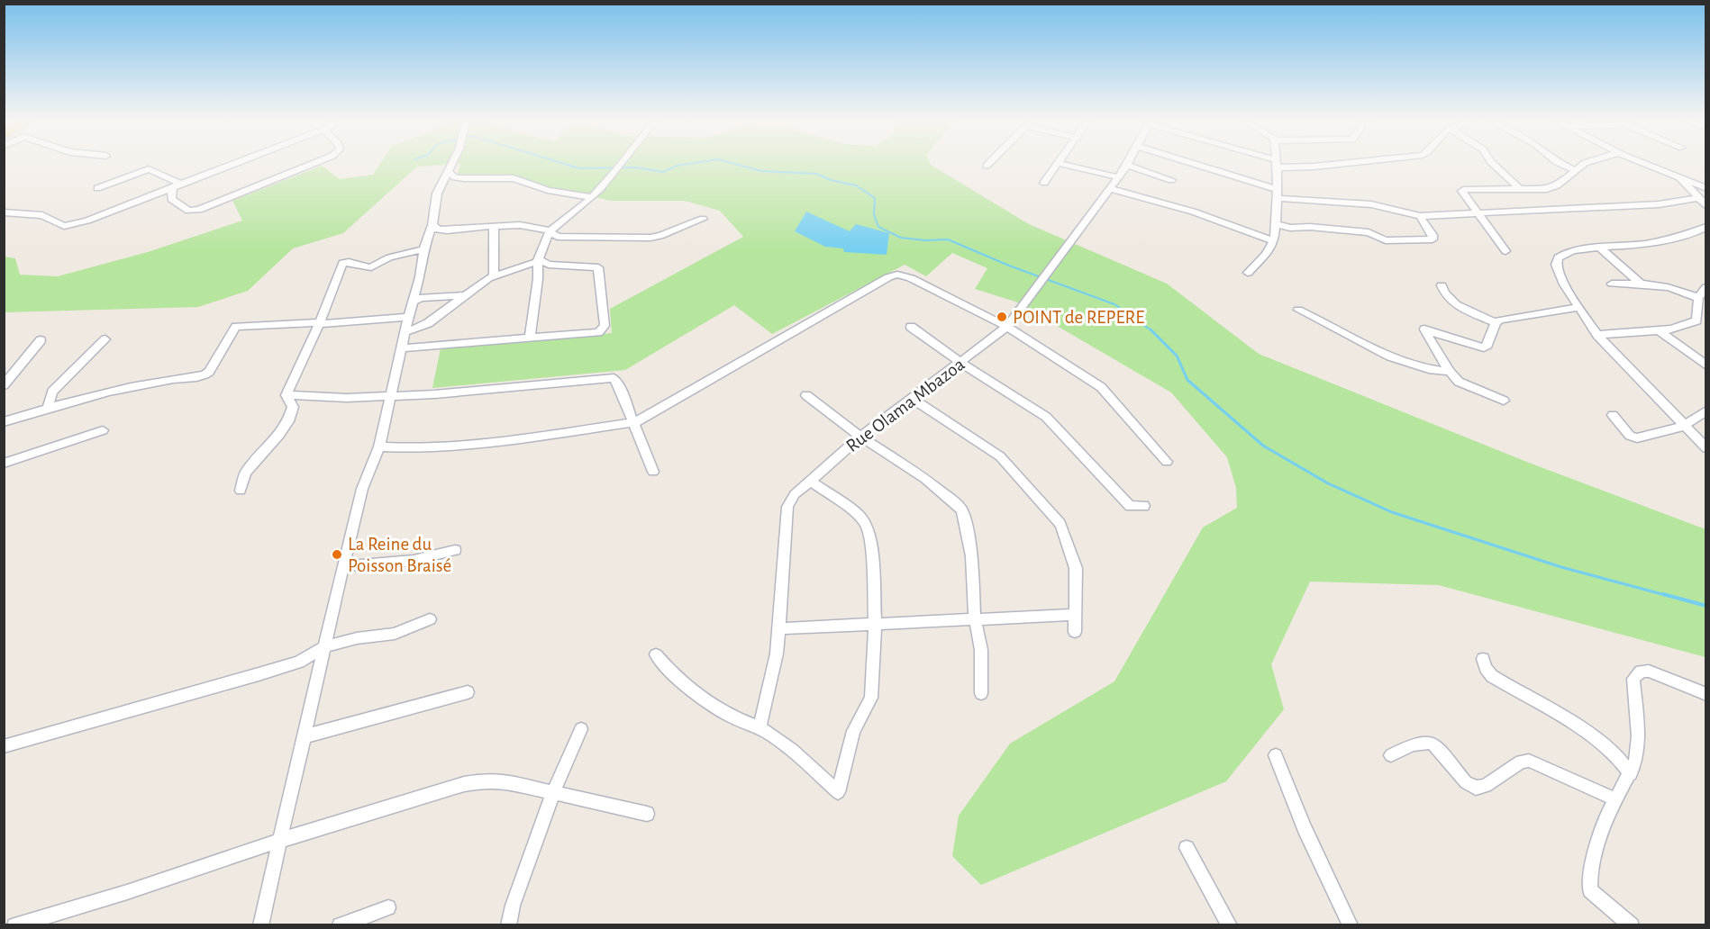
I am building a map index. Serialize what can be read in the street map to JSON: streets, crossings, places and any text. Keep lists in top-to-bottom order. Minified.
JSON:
{"streets":{"street":["Rue Olama Mbazoa"]},"places":["POINT de REPERE","La Reine du Poisson Braisé"]}
